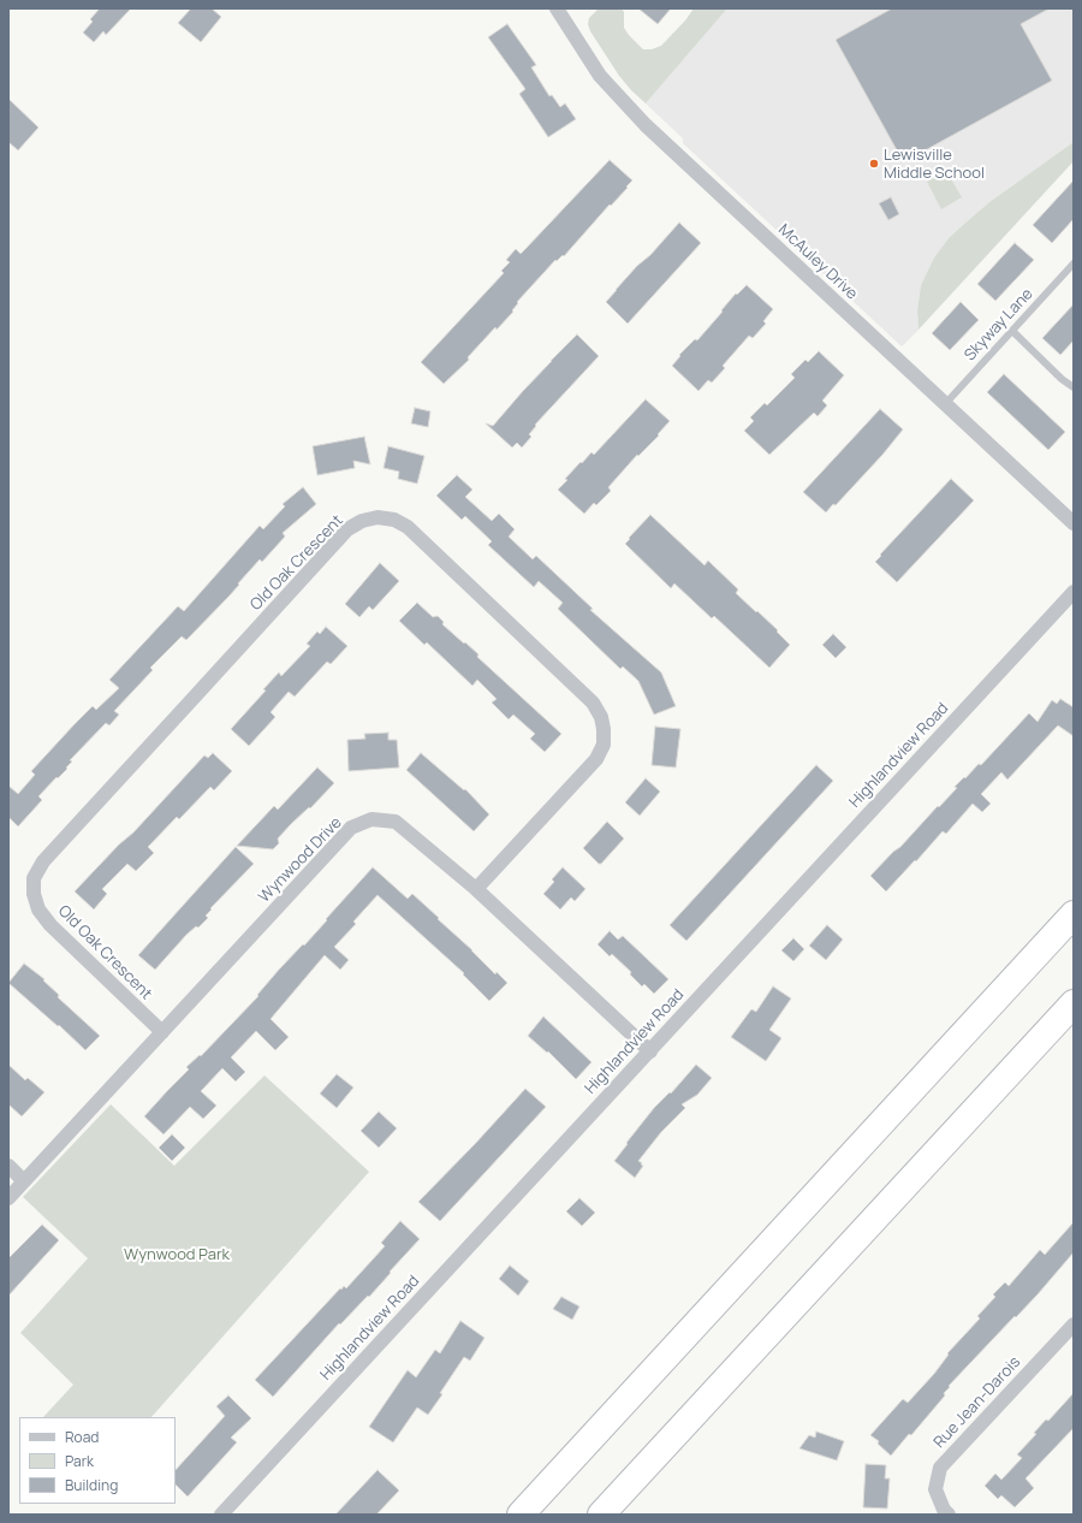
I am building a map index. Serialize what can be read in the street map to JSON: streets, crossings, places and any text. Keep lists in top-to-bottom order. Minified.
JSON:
{"streets":{"street":["McAuley Drive","Old Oak Crescent","Highlandview Road","Wynwood Drive","Rue Jean-Darois"],"lane":["Skyway Lane"]},"crossings":[["McAuley Drive","Skyway Lane"],["Old Oak Crescent","Wynwood Drive"],["Highlandview Road","Wynwood Drive"]],"parks":["Wynwood Park"],"places":["Lewisville Middle School"],"legend":["Road","Park","Building"]}
